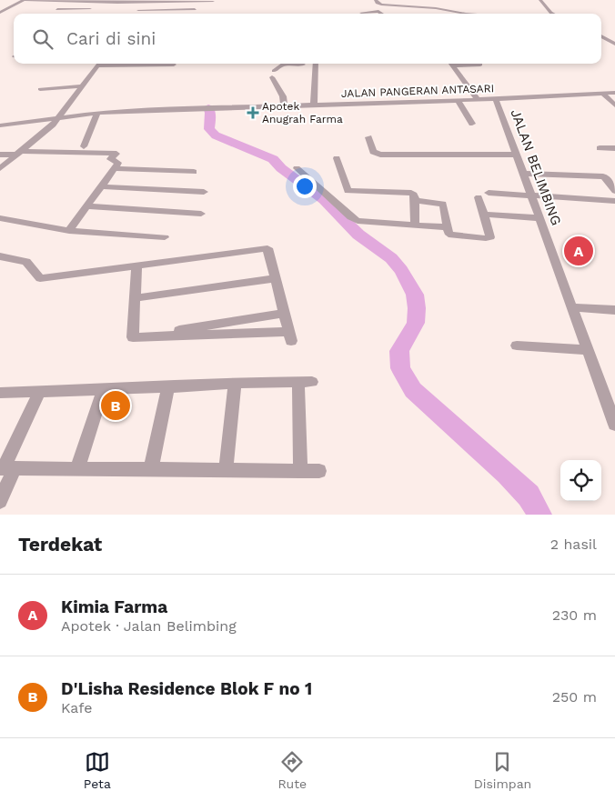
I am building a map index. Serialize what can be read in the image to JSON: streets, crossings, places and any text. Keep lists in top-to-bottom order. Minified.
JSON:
{"streets":{"street":["JALAN PANGERAN ANTASARI","JALAN BELIMBING"]},"crossings":[["JALAN PANGERAN ANTASARI","JALAN BELIMBING"]],"places":{"health":["Apotek Anugrah Farma"]},"page":{"search":"Cari di sini","pins":["A","B"],"heading":["Terdekat","2 hasil"],"list":[{"mark":"A","name":"Kimia Farma","note":"Apotek · Jalan Belimbing","value":"230 m"},{"mark":"B","name":"D'Lisha Residence Blok F no 1","note":"Kafe","value":"250 m"}],"nav":["Peta","Rute","Disimpan"]}}
